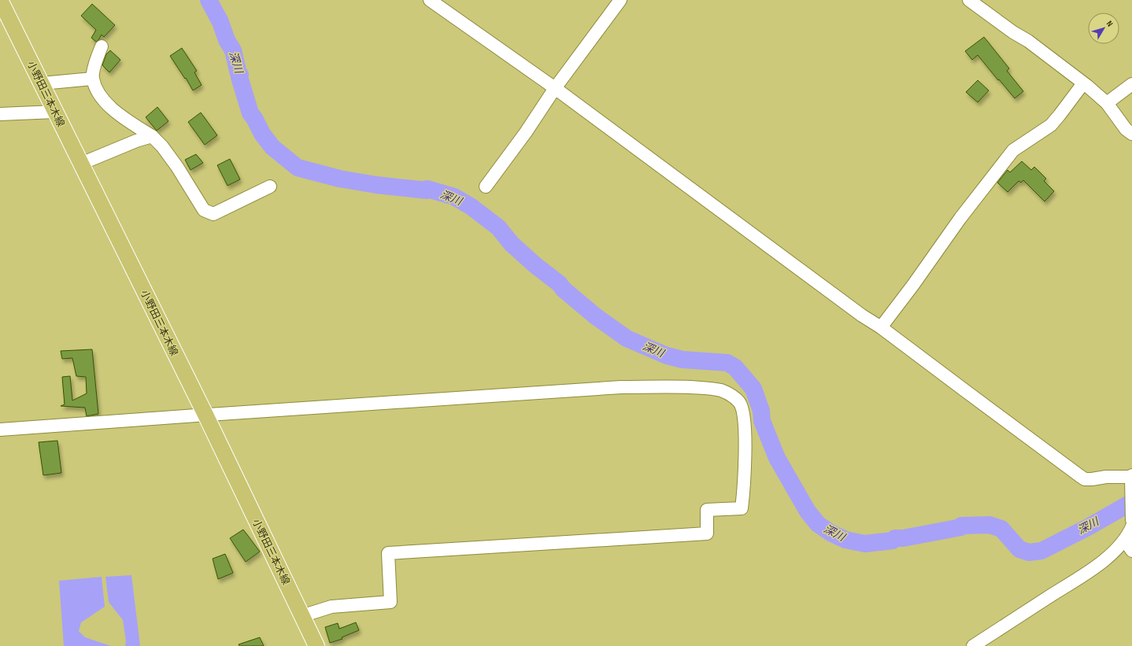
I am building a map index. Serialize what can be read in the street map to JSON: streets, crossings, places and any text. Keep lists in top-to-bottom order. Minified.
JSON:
{"streets":{"main road":["小野田三本木線"]},"water":["深川"],"north":"top right"}
